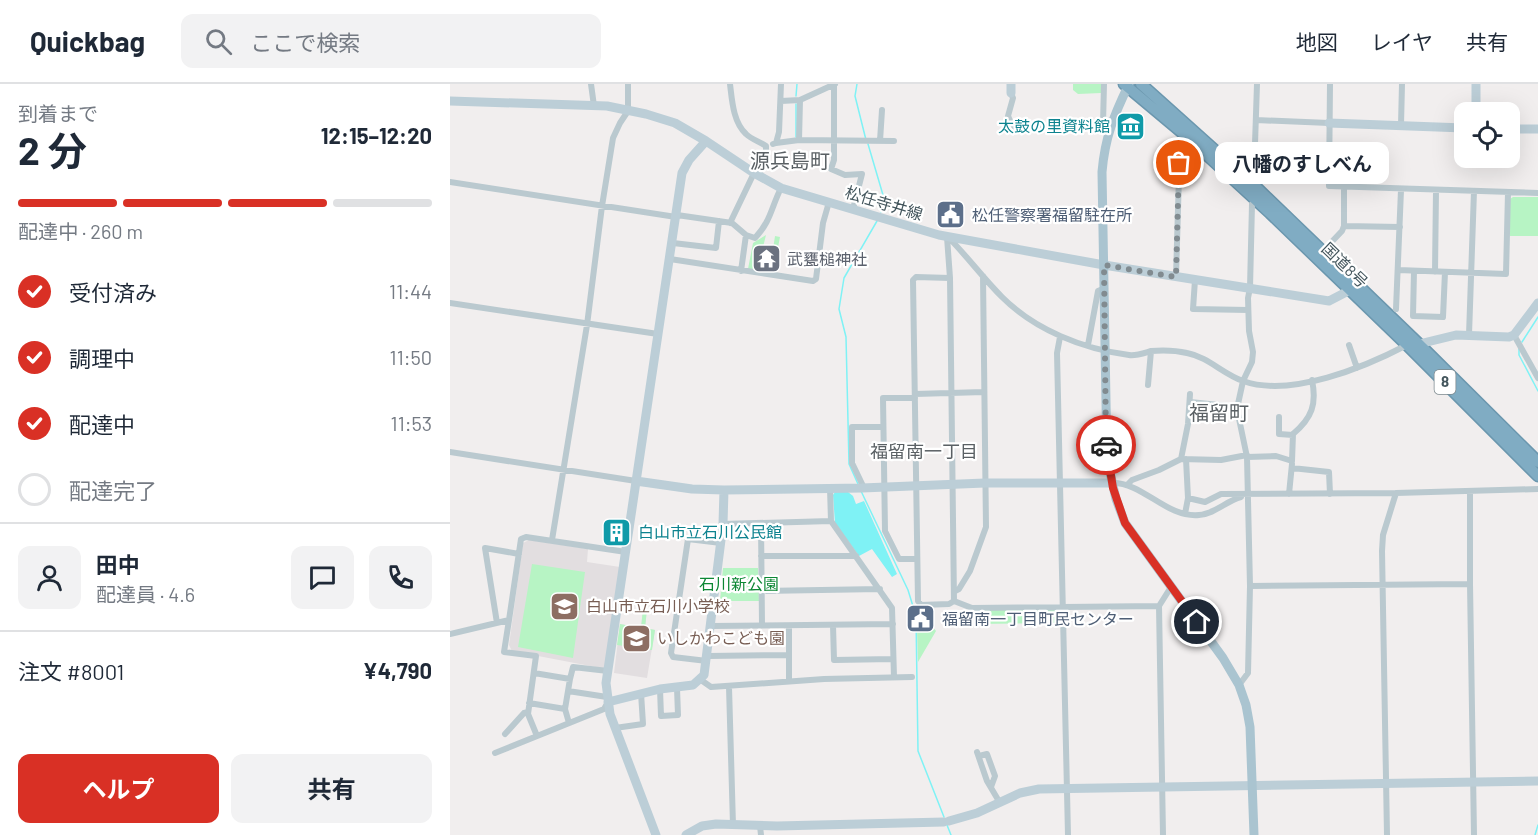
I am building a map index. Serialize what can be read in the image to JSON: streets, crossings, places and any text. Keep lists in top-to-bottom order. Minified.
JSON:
{"streets":{"highway":["国道8号","8"],"street":["松任寺井線"]},"crossings":[["松任寺井線","国道8号"]],"districts":["源兵島町","福留町","福留南一丁目"],"parks":["石川新公園"],"places":{"museum":["太鼓の里資料館"],"other":["八幡のすしべん"],"public building":["松任警察署福留駐在所","福留南一丁目町民センター"],"temple":["武甕槌神社"],"building":["白山市立石川公民館"],"school or university":["白山市立石川小学校","いしかわこども園"]},"page":{"header":"Quickbag","search":"ここで検索","nav":["地図","レイヤ","共有"],"heading":["2 分","到着まで","12:15–12:20"],"panel":["田中","配達員 · 4.6","注文 #8001","¥4,790"],"bubble":"八幡のすしべん","bar":"配達中 · 260 m","list":[["受付済み","11:44"],["調理中","11:50"],["配達中","11:53"],"配達完了"],"buttons":["ヘルプ","共有"]}}
